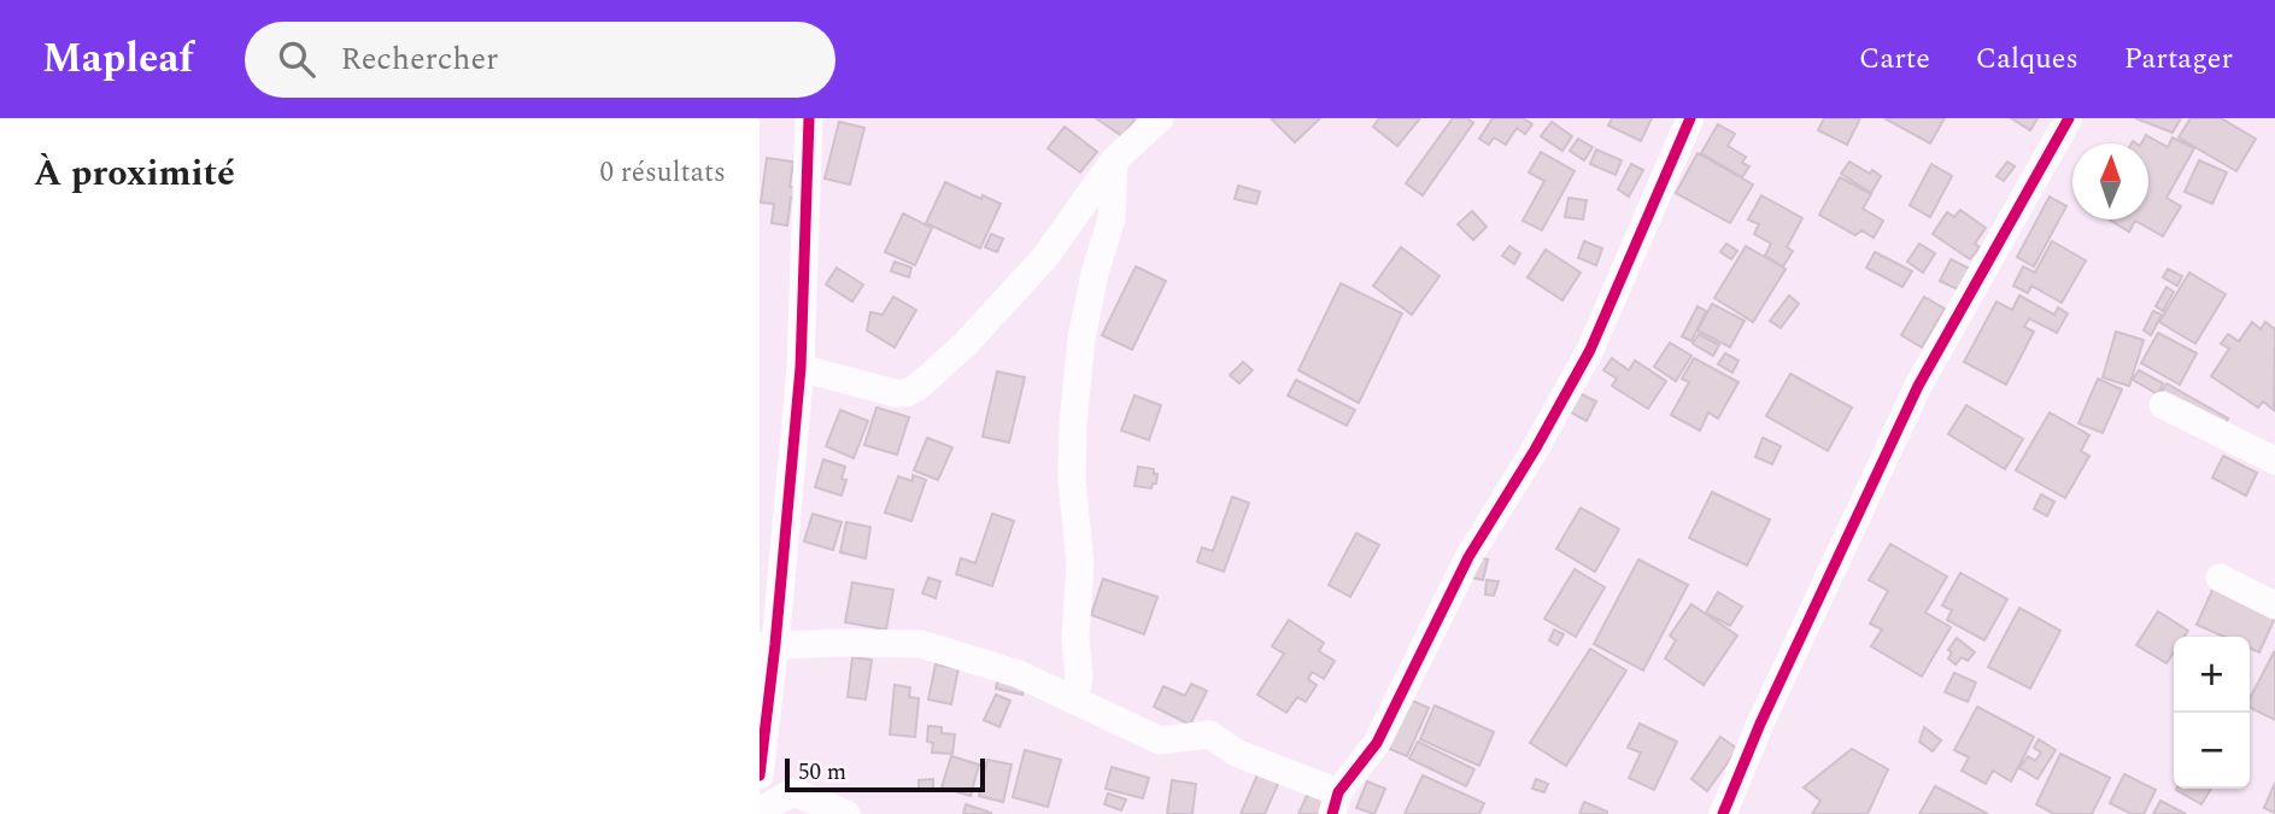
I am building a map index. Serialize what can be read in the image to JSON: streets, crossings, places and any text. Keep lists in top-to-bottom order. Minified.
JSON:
{"scale_bar":"50 m","north":"top","page":{"header":"Mapleaf","search":"Rechercher","nav":["Carte","Calques","Partager"],"heading":["À proximité","0 résultats"],"map_buttons":["+","−"],"scale":"50 m"}}
